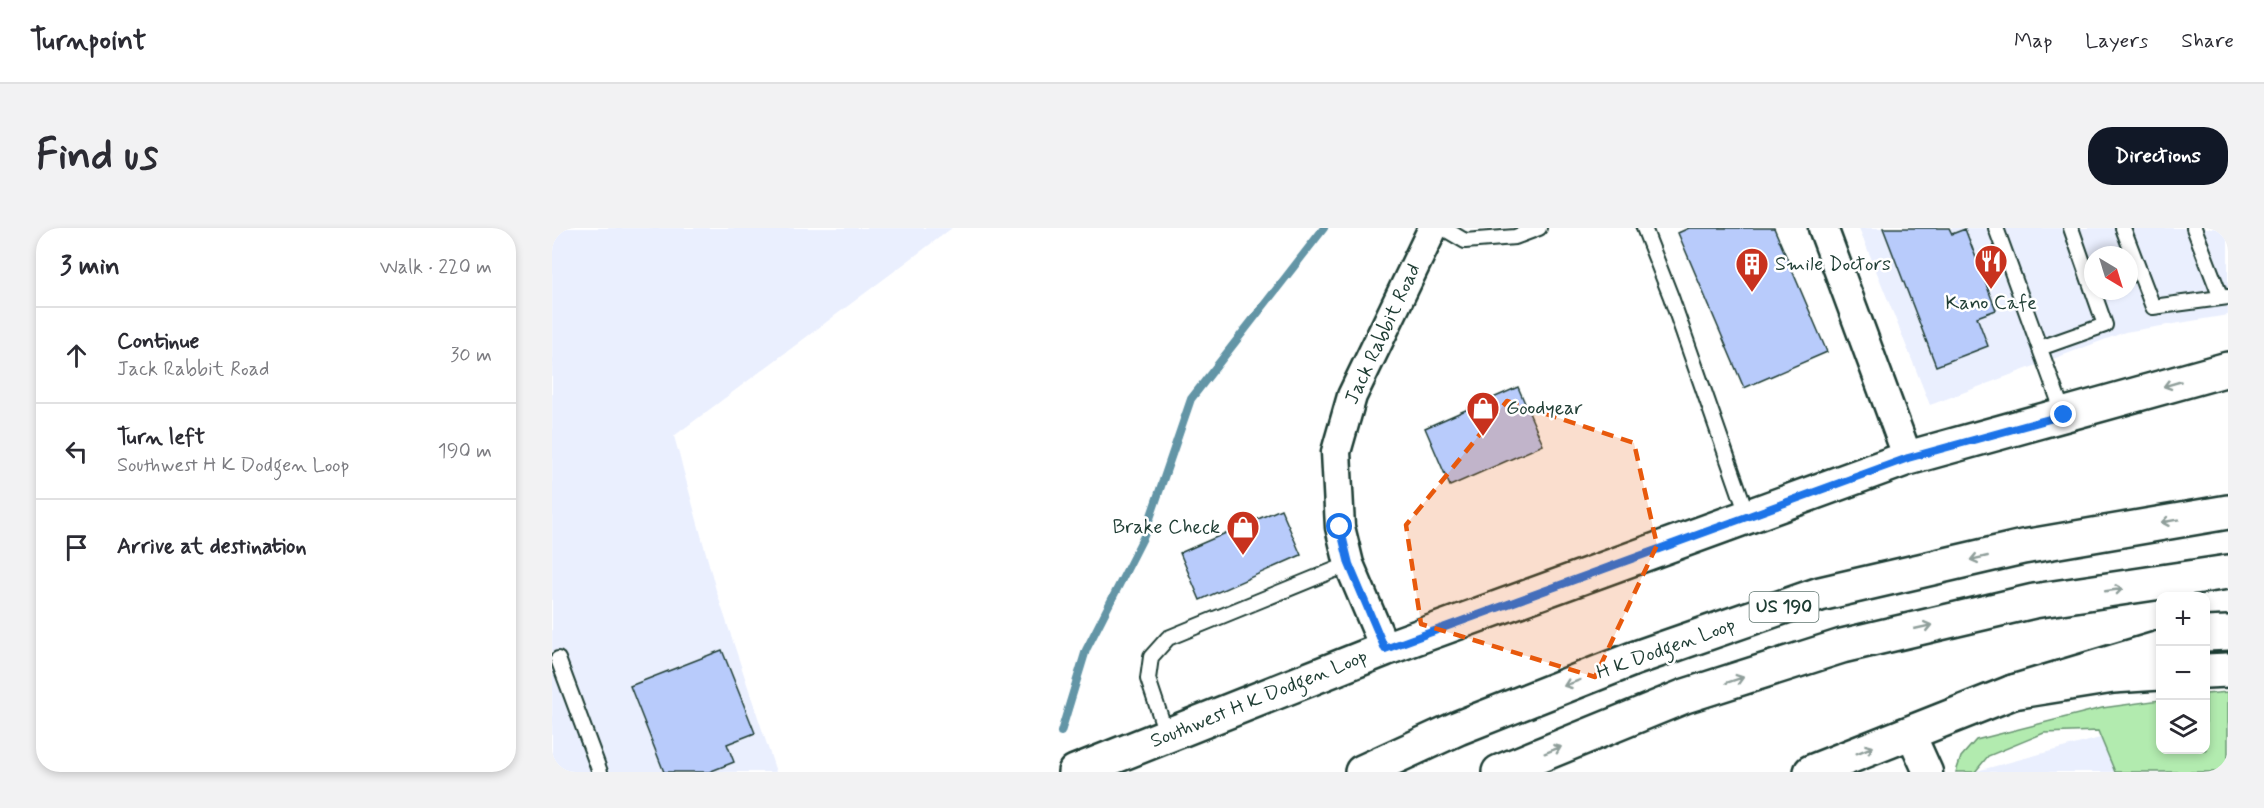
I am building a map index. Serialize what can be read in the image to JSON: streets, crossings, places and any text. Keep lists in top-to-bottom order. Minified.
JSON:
{"streets":{"main road":["US 190","H K Dodgen Loop","Southwest H K Dodgen Loop"],"street":["Jack Rabbit Road"]},"crossings":[["Jack Rabbit Road","Southwest H K Dodgen Loop"]],"places":{"restaurant":["Kano Cafe"],"building":["Smile Doctors"],"shop":["Goodyear","Brake Check"]},"north":"bottom right","page":{"header":"Turnpoint","nav":["Map","Layers","Share"],"buttons":"Directions","title":"Find us","heading":["3 min","Walk · 220 m"],"list":[["Continue","Jack Rabbit Road","30 m"],["Turn left","Southwest H K Dodgen Loop","190 m"],"Arrive at destination"],"map_buttons":["+","−"]}}
